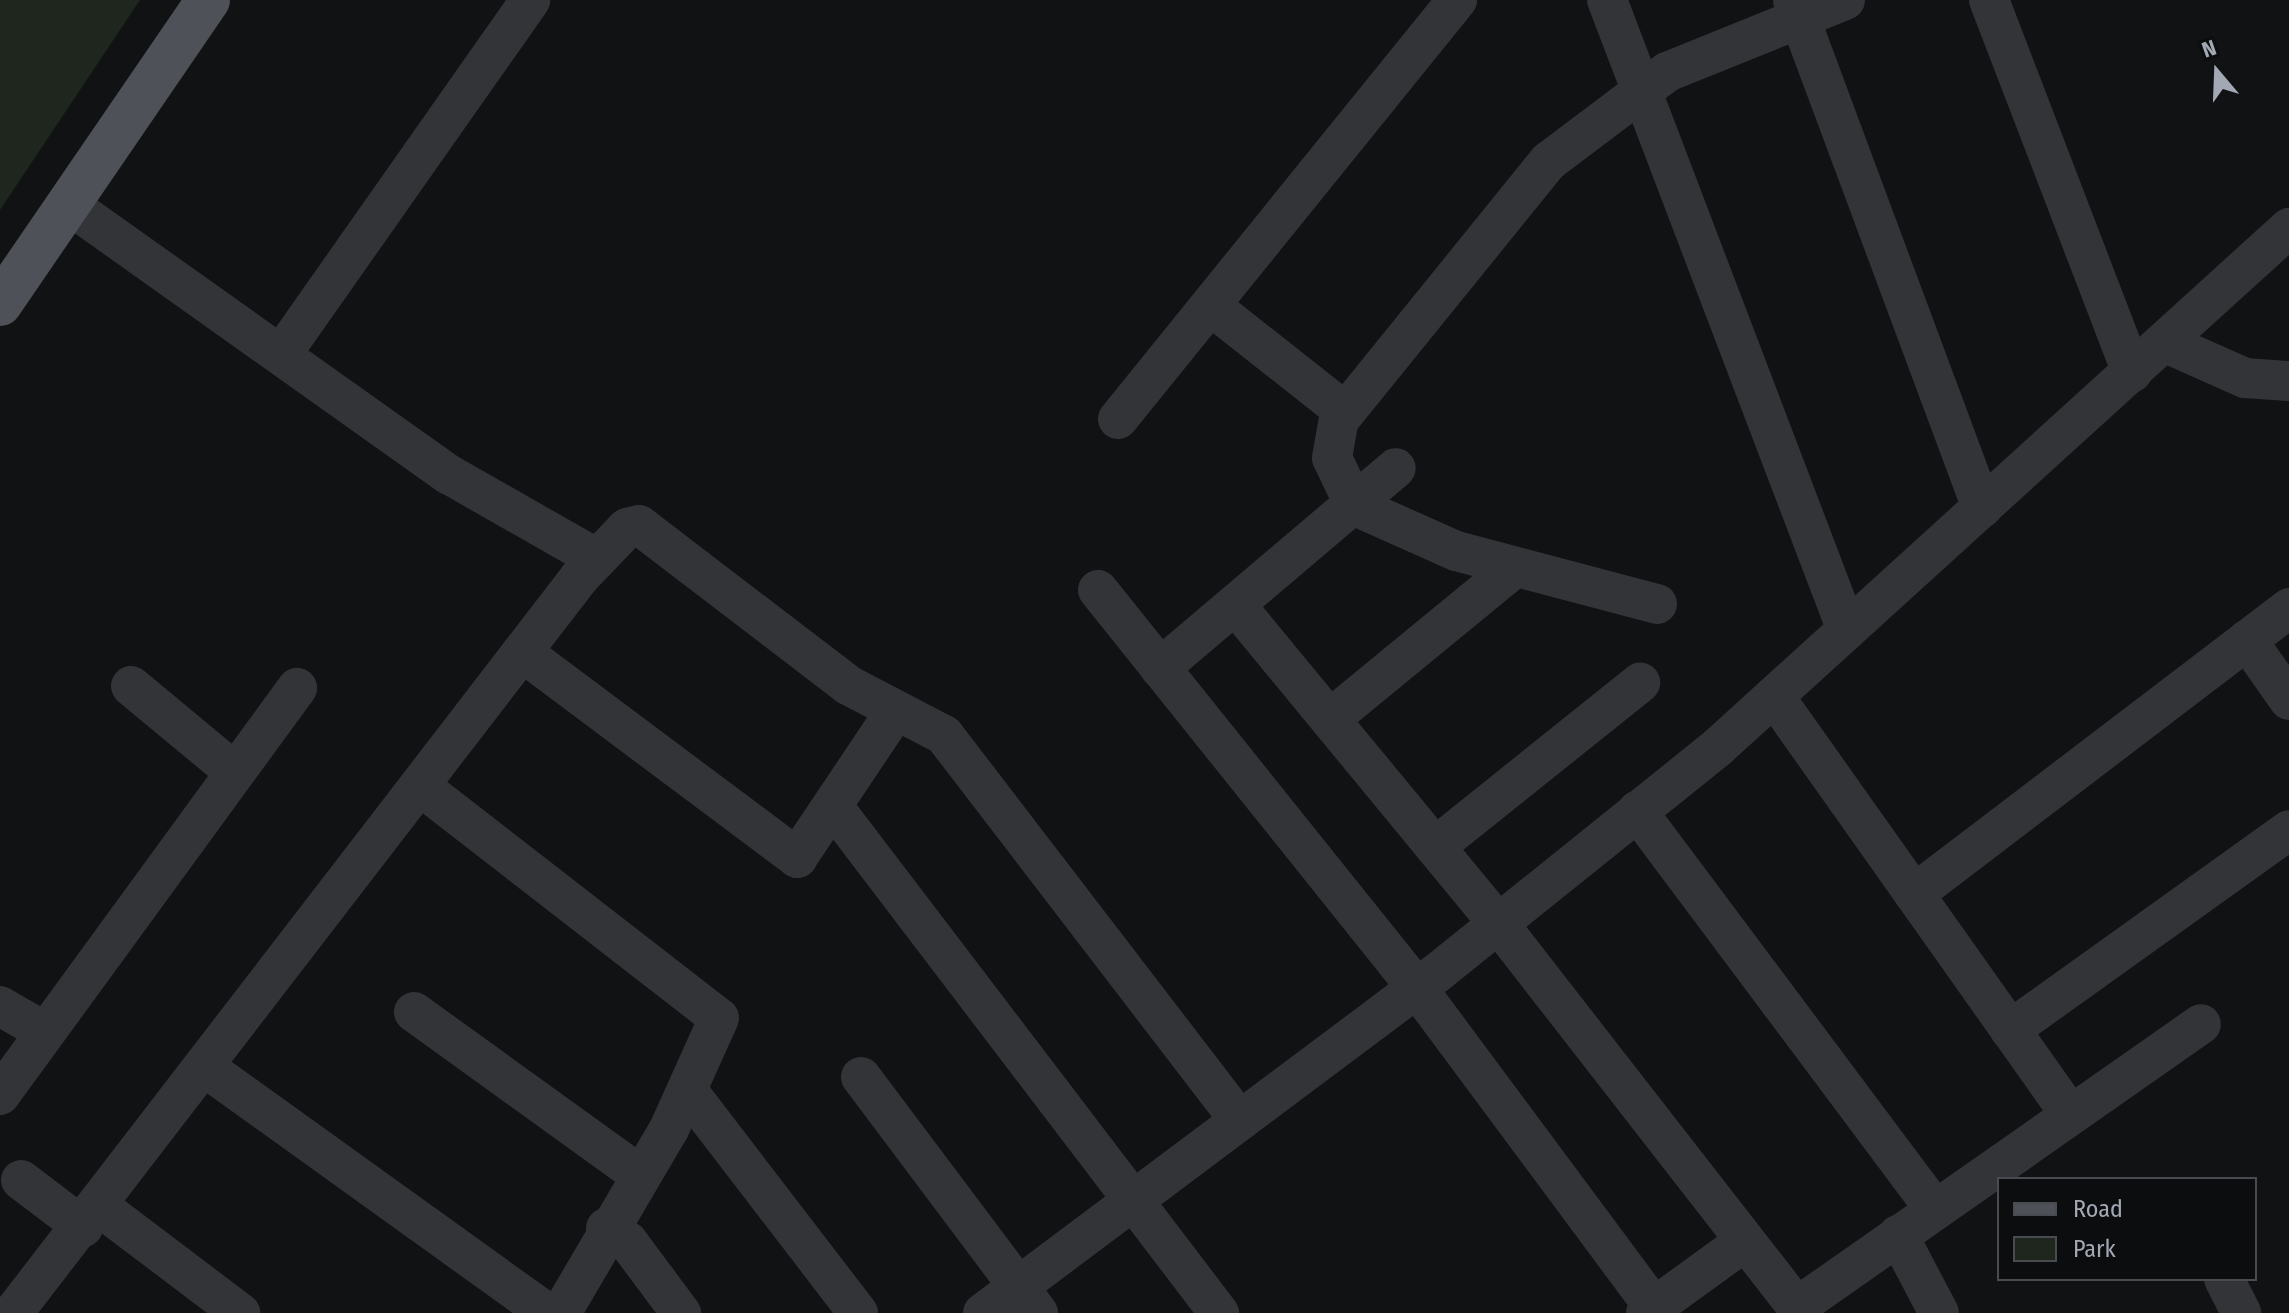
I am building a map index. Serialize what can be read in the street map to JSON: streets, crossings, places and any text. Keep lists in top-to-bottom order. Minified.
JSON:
{"legend":["Road","Park"],"north":"top"}
